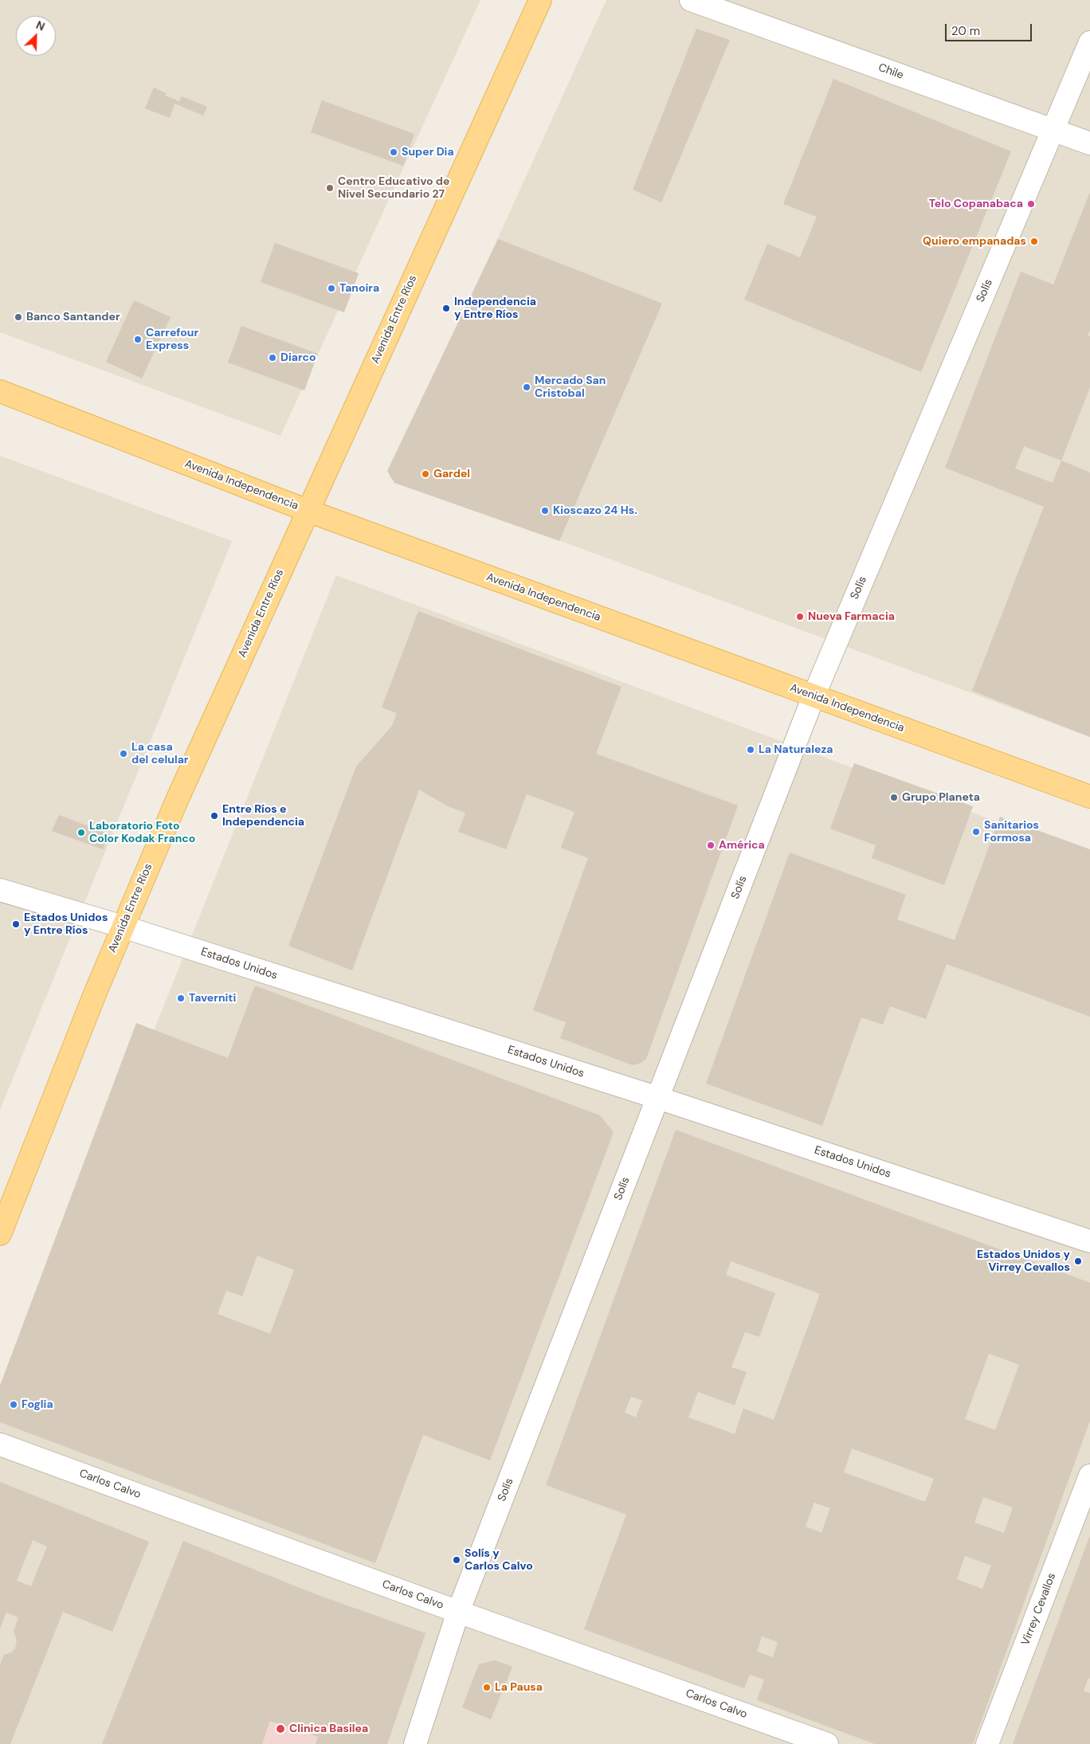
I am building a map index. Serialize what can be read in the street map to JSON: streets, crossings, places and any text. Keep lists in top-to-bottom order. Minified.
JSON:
{"streets":{"main road":["Avenida Entre Ríos","Avenida Independencia"],"street":["Chile","Solís","Estados Unidos","Carlos Calvo","Virrey Cevallos"]},"crossings":[["Chile","Solís"],["Solís","Avenida Independencia"],["Solís","Estados Unidos"],["Solís","Carlos Calvo"],["Avenida Entre Ríos","Avenida Independencia"],["Avenida Entre Ríos","Estados Unidos"]],"places":["Super Dia","Centro Educativo de Nivel Secundario 27","Telo Copanabaca","Quiero empanadas","Tanoira","Independencia y Entre Ríos","Banco Santander","Carrefour Express","Diarco","Mercado San Cristobal","Gardel","Kioscazo 24 Hs.","Nueva Farmacia","La Naturaleza","La casa del celular","Grupo Planeta","Entre Ríos e Independencia","Sanitarios Formosa","Laboratorio Foto Color Kodak Franco","América","Estados Unidos y Entre Ríos","Taverniti","Estados Unidos y Virrey Cevallos","Foglia","Solís y Carlos Calvo","La Pausa","Clinica Basilea"],"scale_bar":"20 m","north":"top right"}
